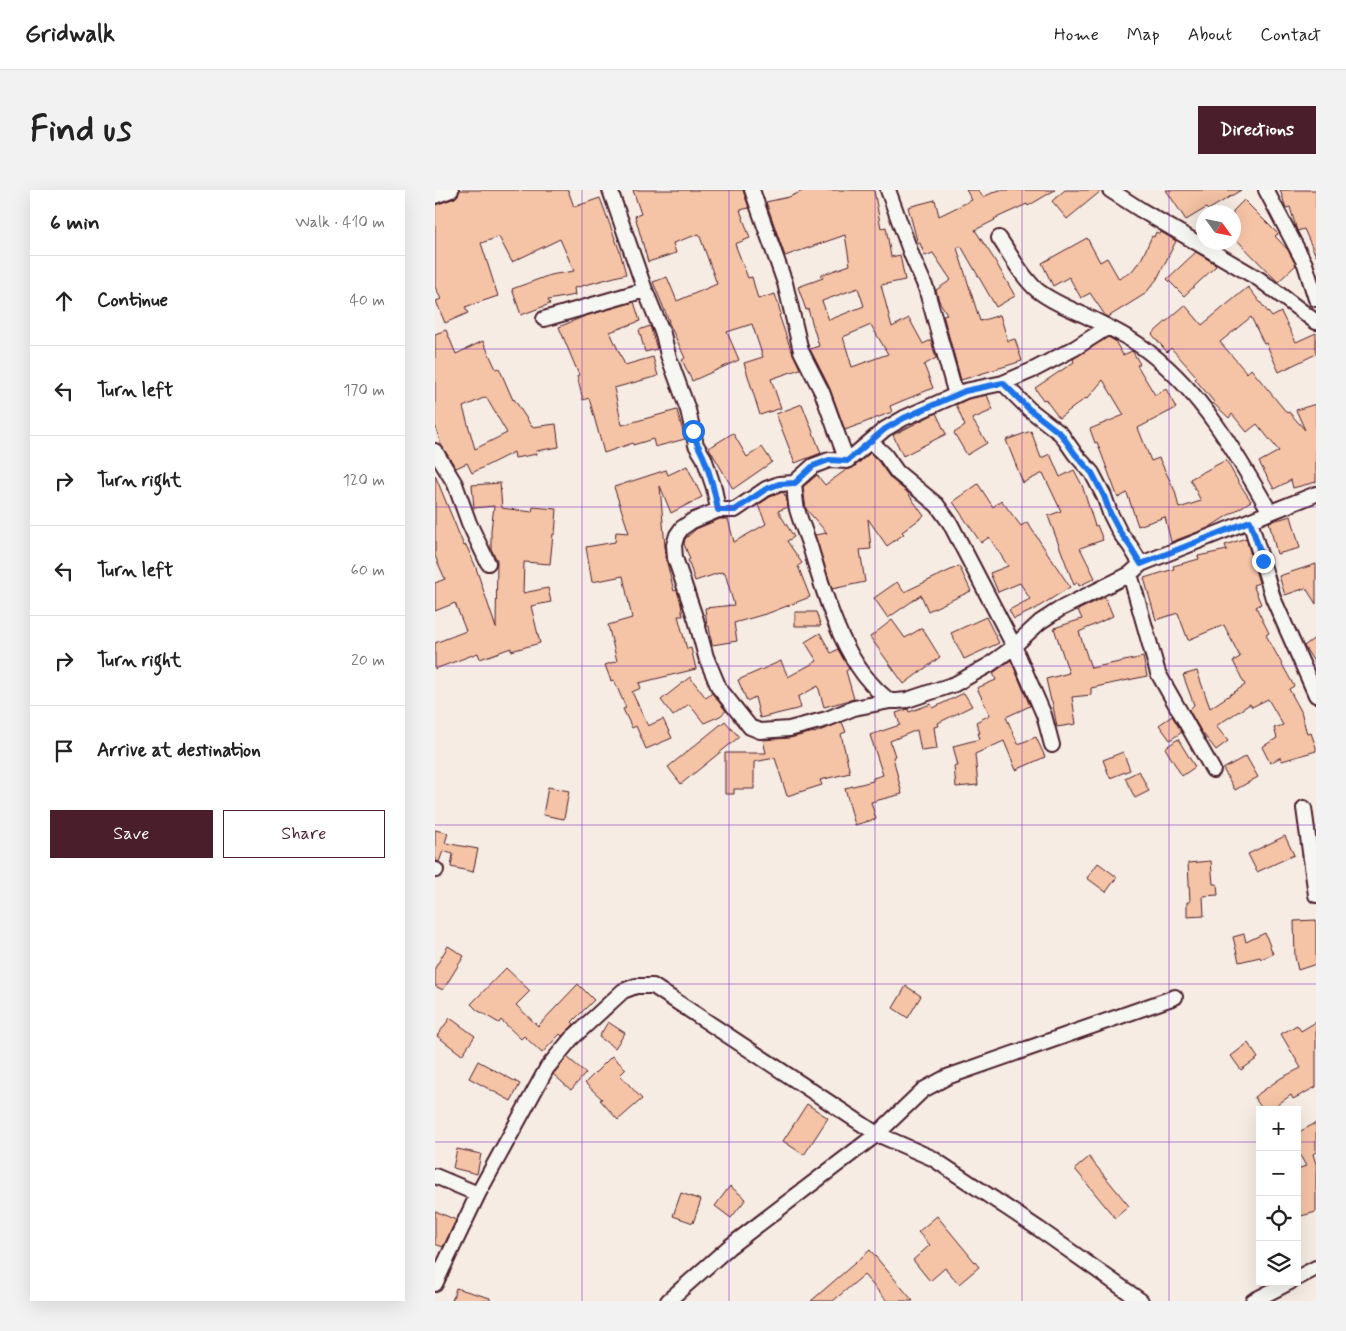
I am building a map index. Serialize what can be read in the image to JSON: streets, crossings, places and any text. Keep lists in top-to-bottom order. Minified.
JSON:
{"north":"bottom right","page":{"header":"Gridwalk","nav":["Home","Map","About","Contact"],"buttons":["Directions",["Save","Share"]],"title":"Find us","heading":["6 min","Walk · 410 m"],"list":[["Continue","40 m"],["Turn left","170 m"],["Turn right","120 m"],["Turn left","60 m"],["Turn right","20 m"],"Arrive at destination"],"map_buttons":["+","−"]}}
